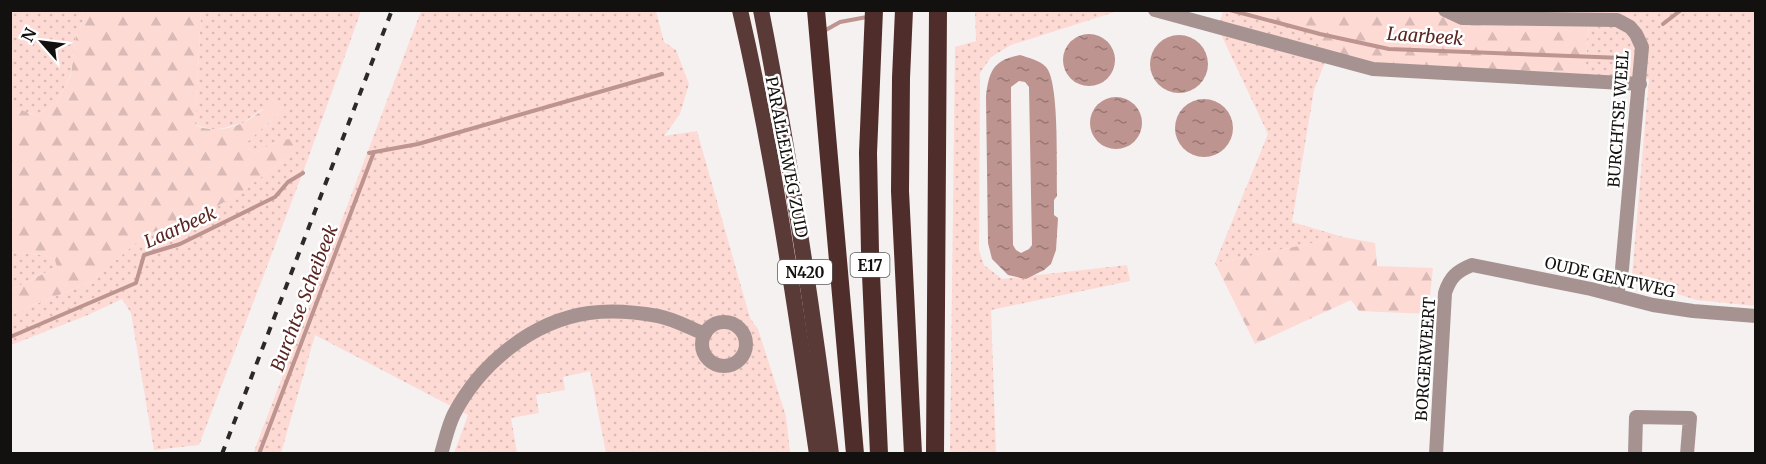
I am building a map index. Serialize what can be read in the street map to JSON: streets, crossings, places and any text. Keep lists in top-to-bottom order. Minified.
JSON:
{"streets":{"highway":["PARALLELWEG ZUID","E17","N420"],"street":["BURCHTSE WEEL","OUDE GENTWEG","BORGERWEERT"]},"crossings":[["BURCHTSE WEEL","OUDE GENTWEG"],["OUDE GENTWEG","BORGERWEERT"]],"water":["Laarbeek","Burchtse Scheibeek"],"north":"top left"}
